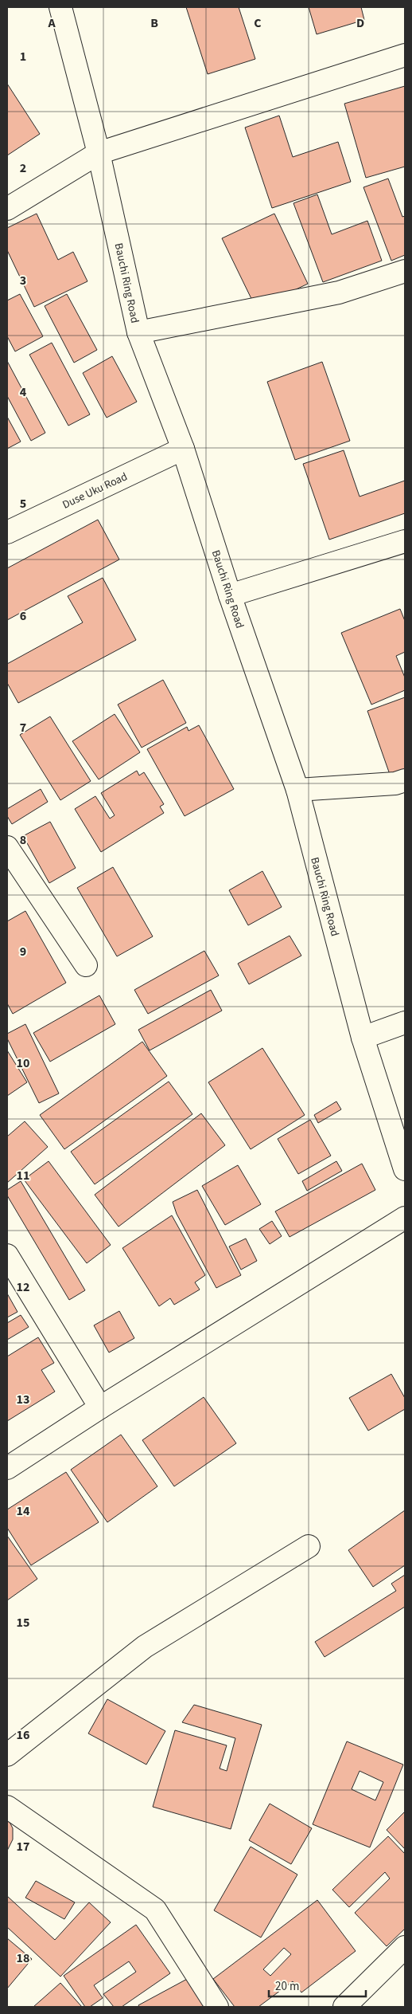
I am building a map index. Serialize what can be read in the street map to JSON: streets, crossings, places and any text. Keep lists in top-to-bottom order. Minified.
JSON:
{"streets":{"street":["Bauchi Ring Road","Duse Uku Road"]},"crossings":[["Bauchi Ring Road","Duse Uku Road"]],"scale_bar":"20 m","grid":{"columns":["A","B","C","D"],"rows":["1","2","3","4","5","6","7","8","9","10","11","12","13","14","15","16","17","18"]}}
